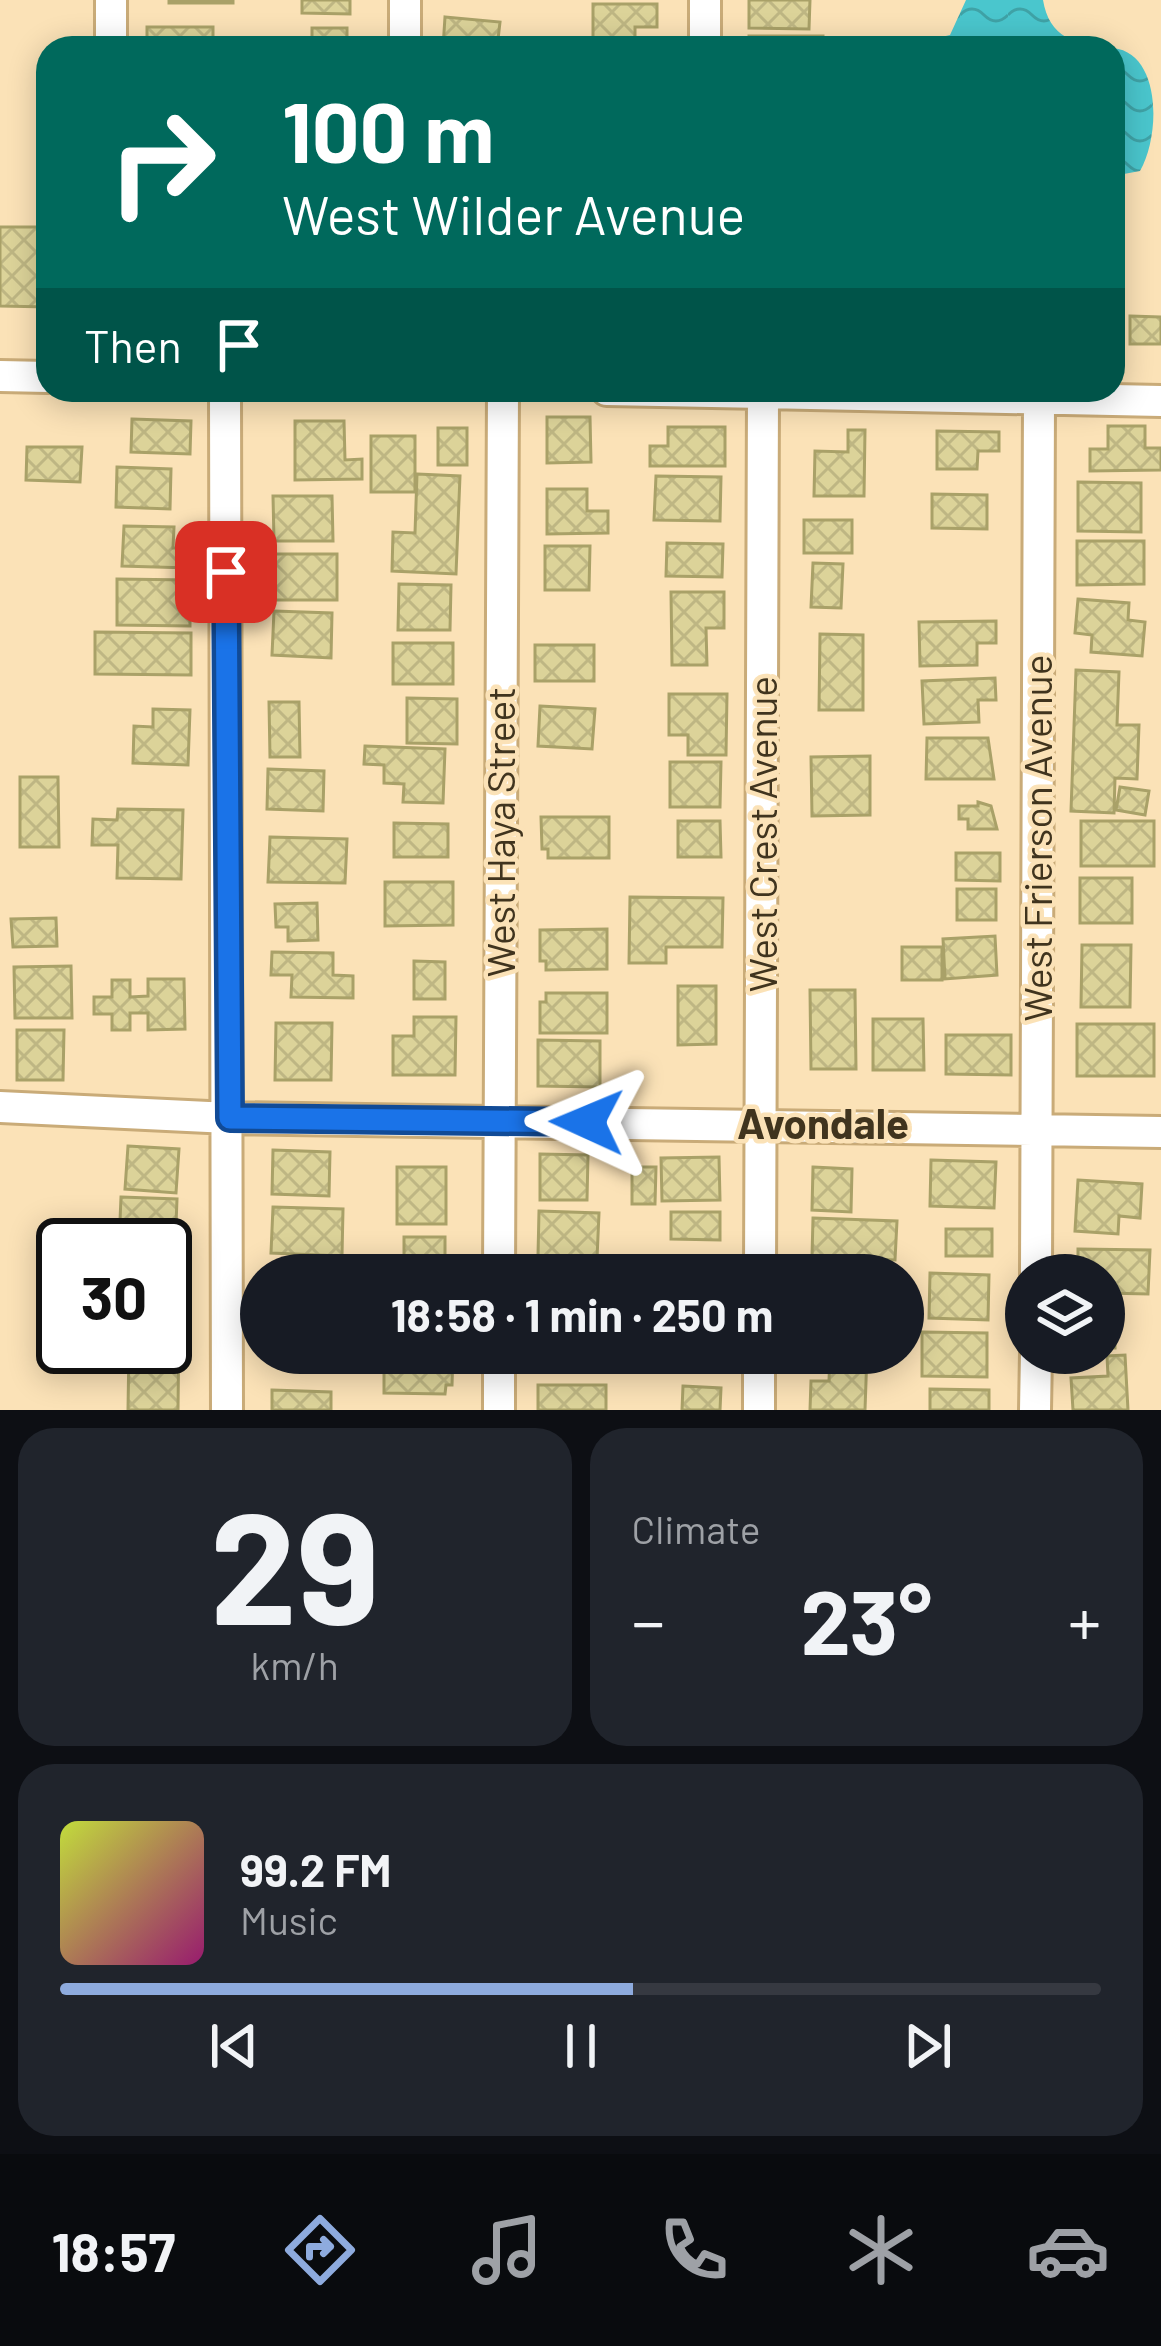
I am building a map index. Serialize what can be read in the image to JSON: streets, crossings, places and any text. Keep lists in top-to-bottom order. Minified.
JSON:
{"streets":{"street":["West Haya Street","West Crest Avenue","West Frierson Avenue"]},"districts":["Avondale"],"page":{"turn":["100 m","West Wilder Avenue"],"then":"Then","limit":"30","trip":"18:58 · 1 min · 250 m","tile":[["29","km/h"],"Climate"],"heat":["−","23°","+"],"song":["99.2 FM","Music"],"tabs":"18:57"}}
